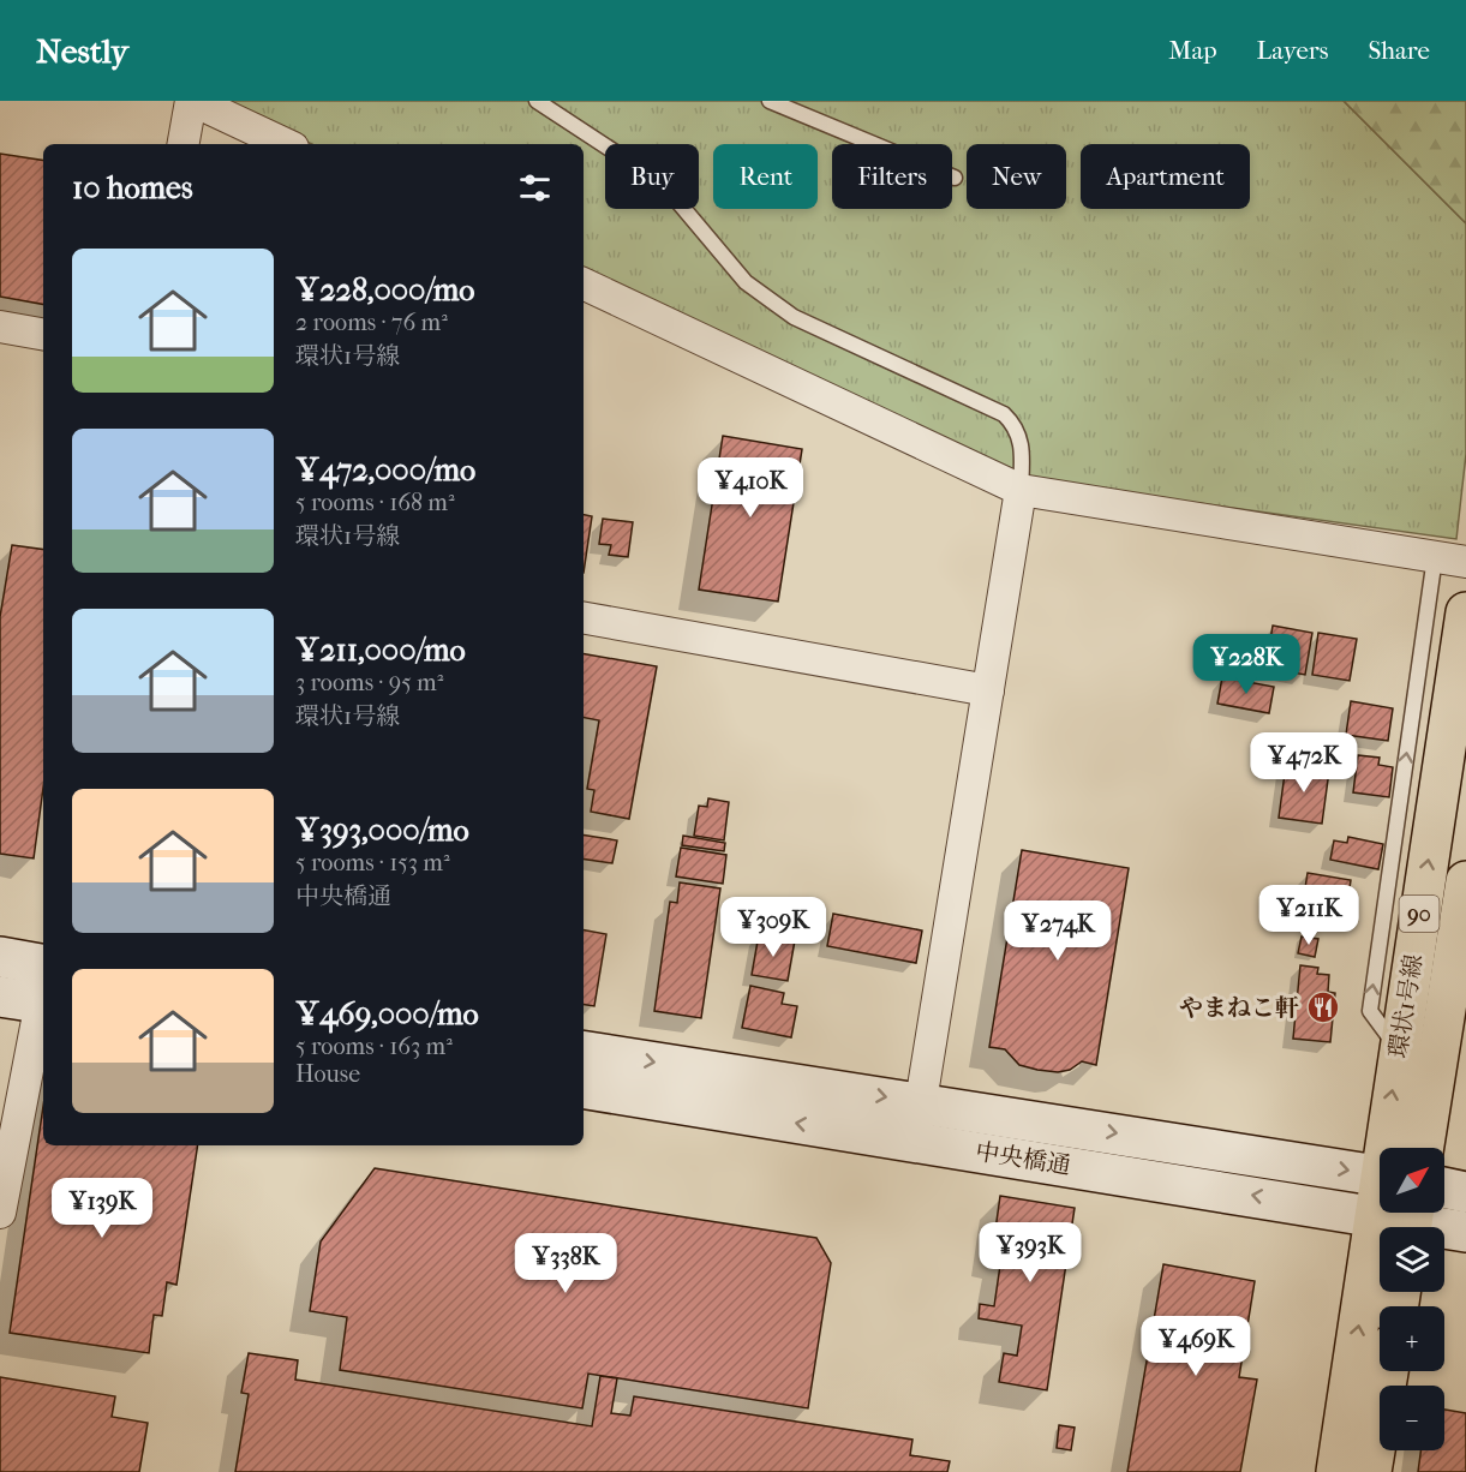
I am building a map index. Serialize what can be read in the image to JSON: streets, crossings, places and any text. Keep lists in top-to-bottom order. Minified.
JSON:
{"streets":{"main road":["90","環状1号線"],"street":["中央橋通"]},"crossings":[["90","環状1号線"],["環状1号線","中央橋通"]],"places":{"restaurant":["やまねこ軒"]},"north":"top right","page":{"header":"Nestly","nav":["Map","Layers","Share"],"chip":["Buy","Rent","Filters","New","Apartment"],"heading":"10 homes","list":[{"name":"¥228,000/mo","note":"2 rooms · 76 m² · 環状1号線"},{"name":"¥472,000/mo","note":"5 rooms · 168 m² · 環状1号線"},{"name":"¥211,000/mo","note":"3 rooms · 95 m² · 環状1号線"},{"name":"¥393,000/mo","note":"5 rooms · 153 m² · 中央橋通"},{"name":"¥469,000/mo","note":"5 rooms · 163 m² · House"}],"price":["¥410K","¥228K","¥472K","¥211K","¥309K","¥274K","¥139K","¥393K","¥338K","¥469K"],"map_buttons":["+","−"]}}
